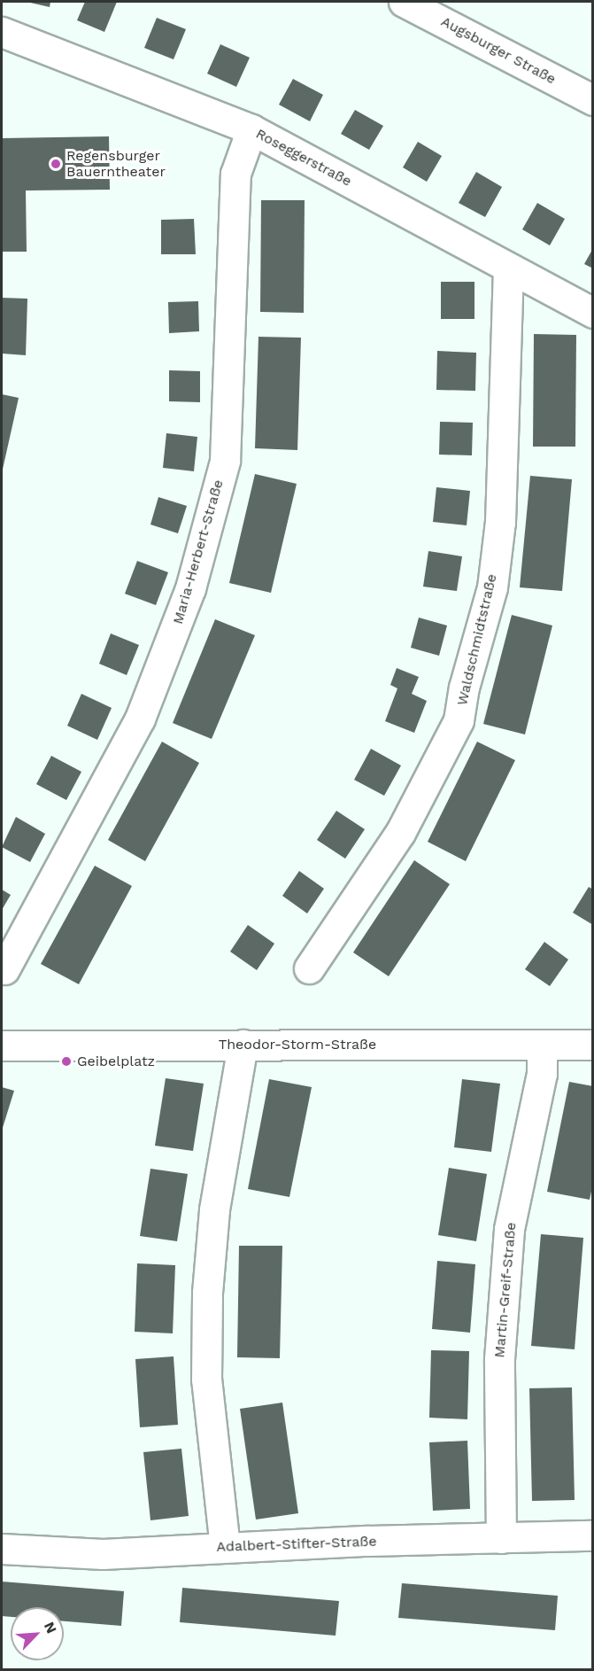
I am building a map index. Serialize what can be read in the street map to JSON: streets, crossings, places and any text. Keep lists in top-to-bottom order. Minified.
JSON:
{"streets":{"street":["Augsburger Straße","Roseggerstraße","Maria-Herbert-Straße","Waldschmidtstraße","Theodor-Storm-Straße","Martin-Greif-Straße","Adalbert-Stifter-Straße"]},"crossings":[["Roseggerstraße","Maria-Herbert-Straße"],["Roseggerstraße","Waldschmidtstraße"],["Theodor-Storm-Straße","Martin-Greif-Straße"],["Martin-Greif-Straße","Adalbert-Stifter-Straße"]],"places":["Regensburger Bauerntheater","Geibelplatz"],"north":"top right"}
